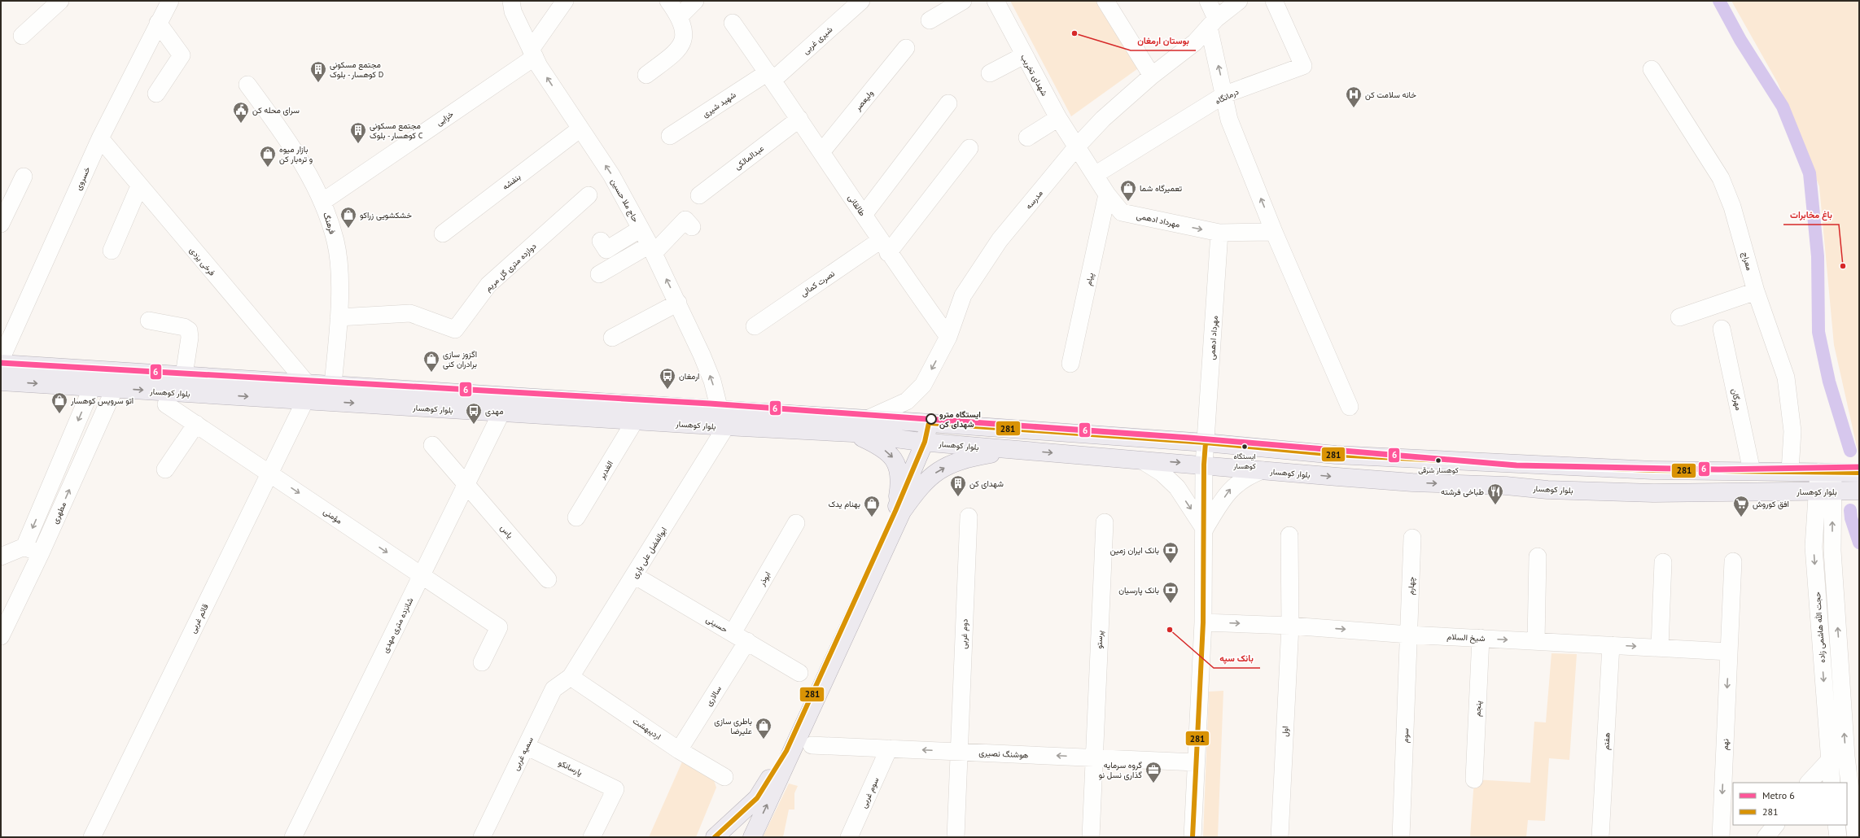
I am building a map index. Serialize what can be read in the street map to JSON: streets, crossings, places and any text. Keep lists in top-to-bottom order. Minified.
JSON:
{"streets":{"main road":["بلوار کوهسار"],"street":["شیری غربی","شهدای تخریب","درمانگاه","ولیعصر","شهید شیری","خزایی","عبدالمالکی","خسروی","بنفشه","مدرسه","حاج ملا حسین","طالقانی","مهرداد ادهمی","فرهنگ","فرخی یزدی","معراج","دوازده متری گل مریم","پیام","نصرت کمالی","مهرداد ادهمى","مهرگان","الغدیر","مطهری","مؤمنی","یاس","ابوالفضل علی یاری","ابوذر","چهارم","قائم غربی","حسینی","شانزده متری مهدی","حجت الله هاشمی زاده","دوم غربی","شیخ السلام","پرستو","سالاری","پنجم","اردیبهشت","اول","سوم","هفتم","نهم","سمیه غربی","هوشنگ نصیری","پارسانکو","سوم غربی"]},"crossings":[["شیری غربی","شهید شیری"],["شیری غربی","طالقانی"],["شهدای تخریب","مدرسه"],["شهدای تخریب","مهرداد ادهمی"],["درمانگاه","مهرداد ادهمی"],["ولیعصر","طالقانی"],["شهید شیری","طالقانی"],["خزایی","حاج ملا حسین"],["خزایی","فرهنگ"],["عبدالمالکی","طالقانی"],["خسروی","فرخی یزدی"],["بنفشه","حاج ملا حسین"],["مدرسه","طالقانی"],["مدرسه","مهرداد ادهمی"],["مدرسه","بلوار کوهسار"],["حاج ملا حسین","بلوار کوهسار"],["طالقانی","نصرت کمالی"],["مهرداد ادهمی","پیام"],["مهرداد ادهمی","مهرداد ادهمى"],["فرهنگ","دوازده متری گل مریم"],["فرهنگ","بلوار کوهسار"],["فرخی یزدی","بلوار کوهسار"],["معراج","بلوار کوهسار"],["مهرداد ادهمى","بلوار کوهسار"],["مهرداد ادهمى","شیخ السلام"],["مهرداد ادهمى","هوشنگ نصیری"],["بلوار کوهسار","مهرگان"],["بلوار کوهسار","الغدیر"],["بلوار کوهسار","مطهری"],["بلوار کوهسار","ابوالفضل علی یاری"],["بلوار کوهسار","قائم غربی"],["بلوار کوهسار","شانزده متری مهدی"],["بلوار کوهسار","حجت الله هاشمی زاده"],["مؤمنی","قائم غربی"],["مؤمنی","شانزده متری مهدی"],["یاس","شانزده متری مهدی"],["ابوالفضل علی یاری","حسینی"],["ابوالفضل علی یاری","اردیبهشت"],["ابوالفضل علی یاری","سمیه غربی"],["ابوذر","حسینی"],["چهارم","شیخ السلام"],["چهارم","سوم"],["حسینی","سالاری"],["دوم غربی","هوشنگ نصیری"],["شیخ السلام","پنجم"],["شیخ السلام","اول"],["شیخ السلام","سوم"],["شیخ السلام","هفتم"],["شیخ السلام","نهم"],["پرستو","هوشنگ نصیری"],["سالاری","اردیبهشت"],["اردیبهشت","سمیه غربی"],["سمیه غربی","پارسانکو"],["هوشنگ نصیری","سوم غربی"]],"one_way":["حاج ملا حسین","مهرداد ادهمی","مؤمنی","شیخ السلام","هوشنگ نصیری"],"places":{"other":["بوستان ارمغان","باغ مخابرات","ایستگاه مترو شهدای کن","ایستگاه کوهسار","کوهسار شرقی","بانک سپه"],"building":["مجتمع مسکونی کوهسار - بلوک D","مجتمع مسکونی کوهسار - بلوک C","شهدای کن"],"hospital":["خانه سلامت کن"],"public building":["سرای محله کن"],"shop":["بازار میوه و تره‌بار کن","تعمیرگاه شما","خشکشویی زراکو","اگزوز سازی برادران کنی","اتو سرویس کوهسار","بهنام یدک","باطری سازی علیرضا"],"bus stop":["ارمغان","مهدی"],"restaurant":["طباخی فرشته"],"supermarket":["افق کوروش"],"bank":["بانک ایران زمین","بانک پارسیان"],"office":["گروه سرمایه گذاری نسل نو"]},"lines":["metro line 6","transit line 281"],"legend":["Metro 6","281"]}
